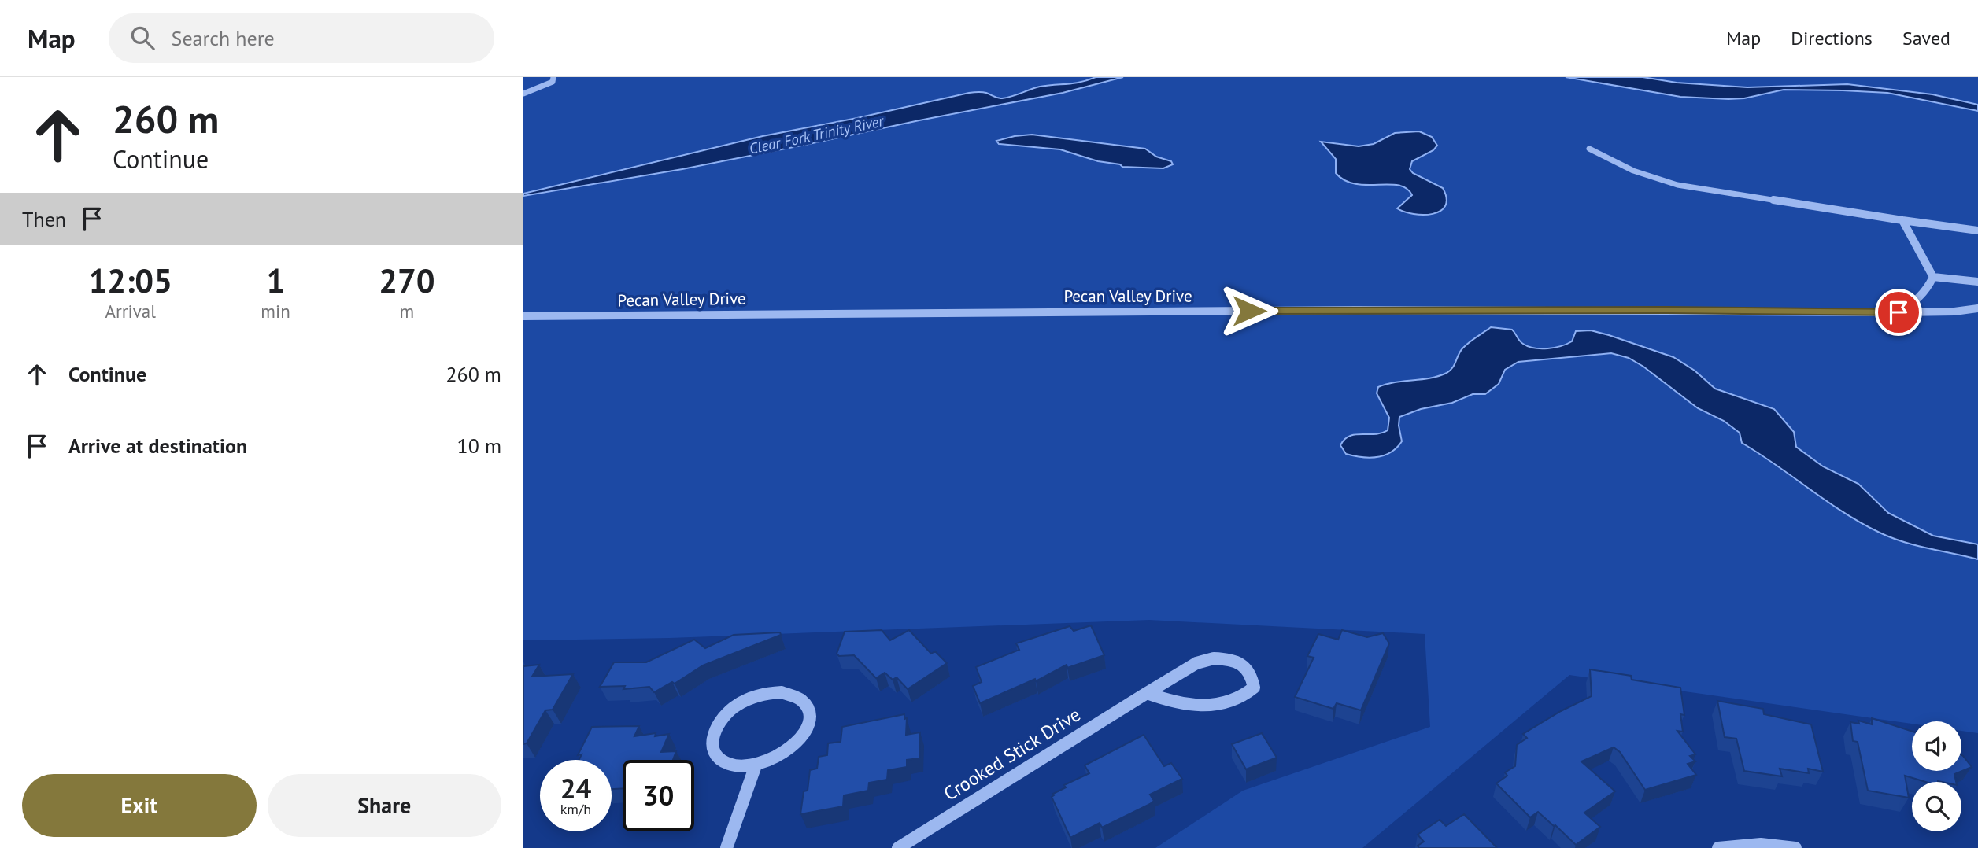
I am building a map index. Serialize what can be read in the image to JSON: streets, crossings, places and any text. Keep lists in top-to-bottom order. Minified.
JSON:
{"streets":{"street":["Pecan Valley Drive","Crooked Stick Drive"]},"water":["Clear Fork Trinity River"],"page":{"header":"Map","search":"Search here","nav":["Map","Directions","Saved"],"turn":["260 m","Continue"],"then":"Then","eta":["12:05","Arrival","1","min","270","m"],"list":[{"name":"Continue","value":"260 m"},{"name":"Arrive at destination","value":"10 m"}],"speed":"24 km/h","limit":"30","buttons":["Exit","Share"]}}
